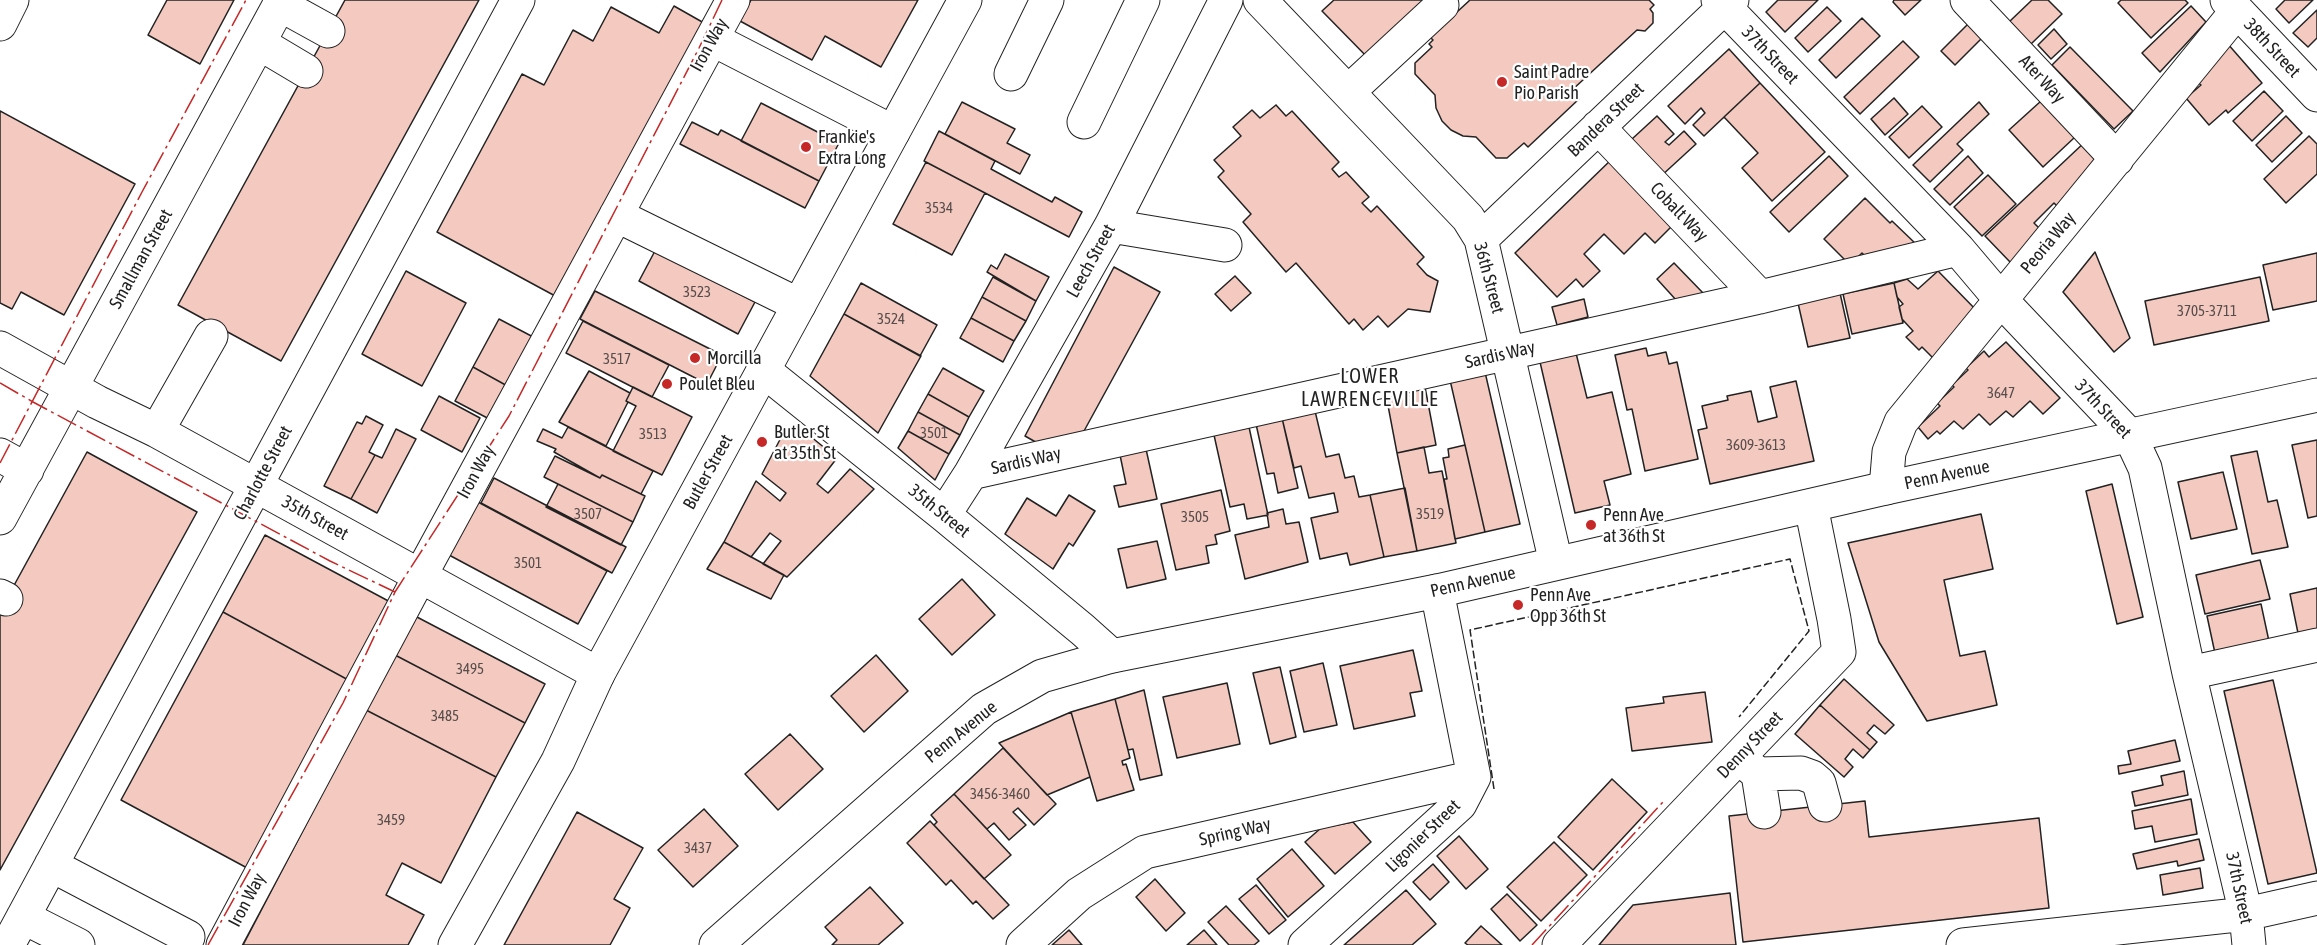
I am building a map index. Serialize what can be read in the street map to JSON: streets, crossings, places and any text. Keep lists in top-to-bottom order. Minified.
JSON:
{"streets":{"street":["Iron Way","38th Street","37th Street","Ater Way","Bandera Street","Cobalt Way","Peoria Way","Smallman Street","Leech Street","36th Street","Sardis Way","Butler Street","Charlotte Street","Penn Avenue","35th Street","Denny Street","Spring Way","Ligonier Street"]},"crossings":[["Iron Way","35th Street"],["38th Street","Peoria Way"],["37th Street","Bandera Street"],["37th Street","Peoria Way"],["37th Street","Sardis Way"],["37th Street","Penn Avenue"],["Ater Way","Peoria Way"],["Bandera Street","Cobalt Way"],["Bandera Street","36th Street"],["Cobalt Way","Sardis Way"],["Peoria Way","Penn Avenue"],["Smallman Street","35th Street"],["Leech Street","Sardis Way"],["Leech Street","35th Street"],["36th Street","Sardis Way"],["36th Street","Penn Avenue"],["Butler Street","35th Street"],["Charlotte Street","35th Street"],["Penn Avenue","35th Street"],["Penn Avenue","Denny Street"],["Spring Way","Ligonier Street"]],"districts":["LOWER LAWRENCEVILLE"],"places":["Saint Padre Pio Parish","Frankie's Extra Long","Morcilla","Poulet Bleu","Butler St at 35th St","Penn Ave at 36th St","Penn Ave Opp 36th St"],"house_numbers":["3534","3523","3705-3711","3524","3517","3647","3501","3513","3609-3613","3507","3519","3505","3501","3495","3485","3456-3460","3459","3437"]}
